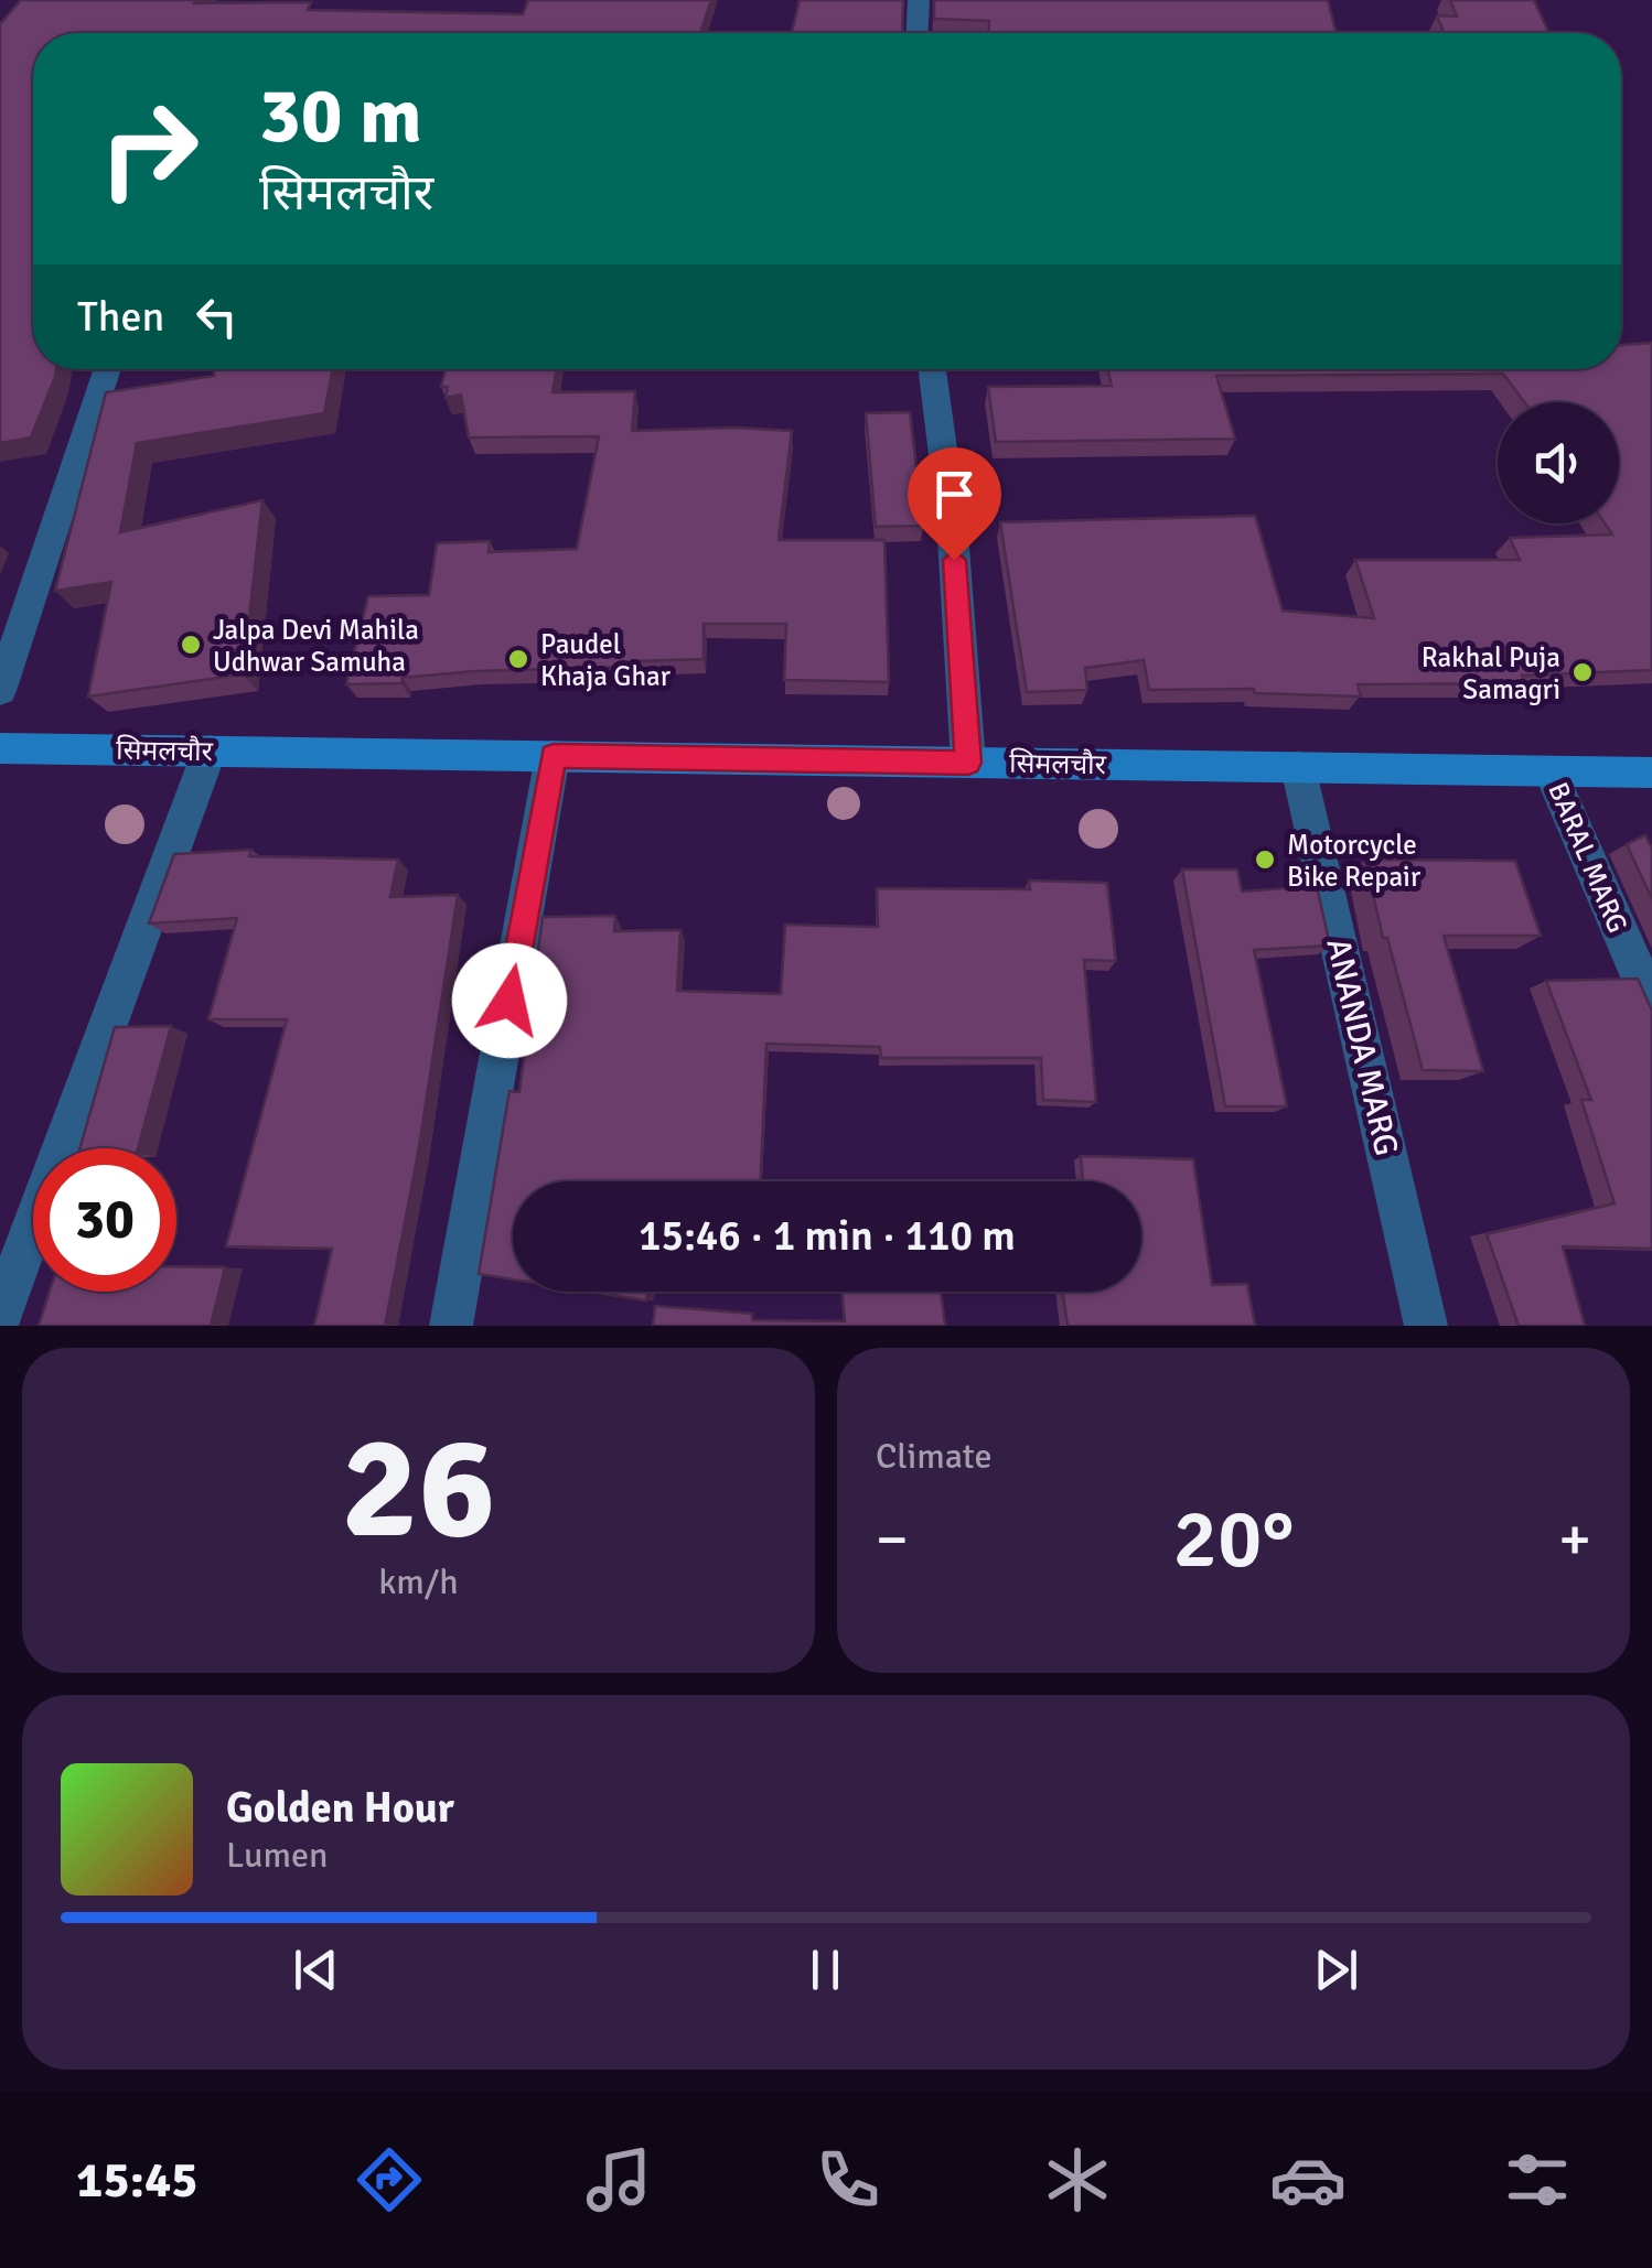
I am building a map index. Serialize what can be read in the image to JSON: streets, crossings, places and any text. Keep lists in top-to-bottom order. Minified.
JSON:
{"streets":{"main road":["सिमलचौर"],"street":["BARAL MARG","ANANDA MARG"]},"crossings":[["सिमलचौर","BARAL MARG"],["सिमलचौर","ANANDA MARG"]],"places":["Jalpa Devi Mahila Udhwar Samuha","Paudel Khaja Ghar","Rakhal Puja Samagri","Motorcycle Bike Repair"],"page":{"turn":["30 m","सिमलचौर"],"then":"Then","limit":"30","trip":"15:46 · 1 min · 110 m","tile":[["26","km/h"],"Climate"],"heat":["−","20°","+"],"song":["Golden Hour","Lumen"],"tabs":"15:45"}}
